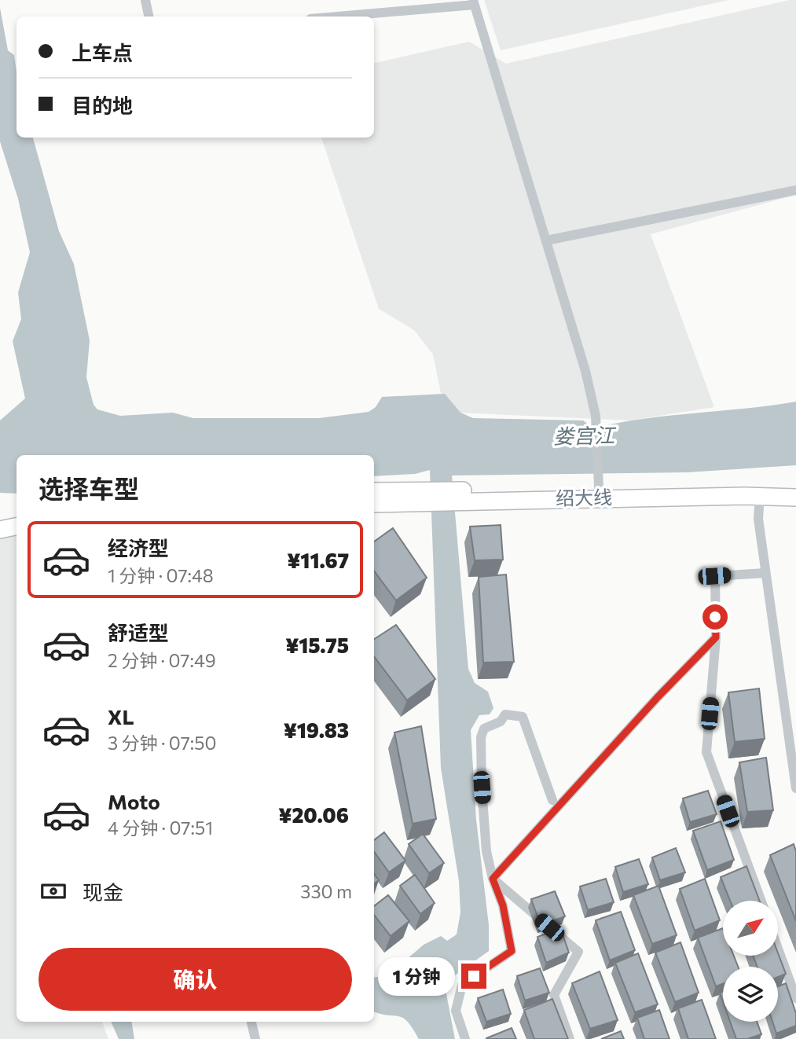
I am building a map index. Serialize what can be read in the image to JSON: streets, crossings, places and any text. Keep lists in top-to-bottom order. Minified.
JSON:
{"streets":{"main road":["绍大线"]},"water":["娄宫江"],"north":"top right","page":{"banner":["上车点","目的地"],"heading":"选择车型","list":[{"name":"经济型","note":"1 分钟 · 07:48","value":"¥11.67"},{"name":"舒适型","note":"2 分钟 · 07:49","value":"¥15.75"},{"name":"XL","note":"3 分钟 · 07:50","value":"¥19.83"},{"name":"Moto","note":"4 分钟 · 07:51","value":"¥20.06"}],"pay":["现金","330 m"],"buttons":"确认","bubble":"1 分钟"}}
